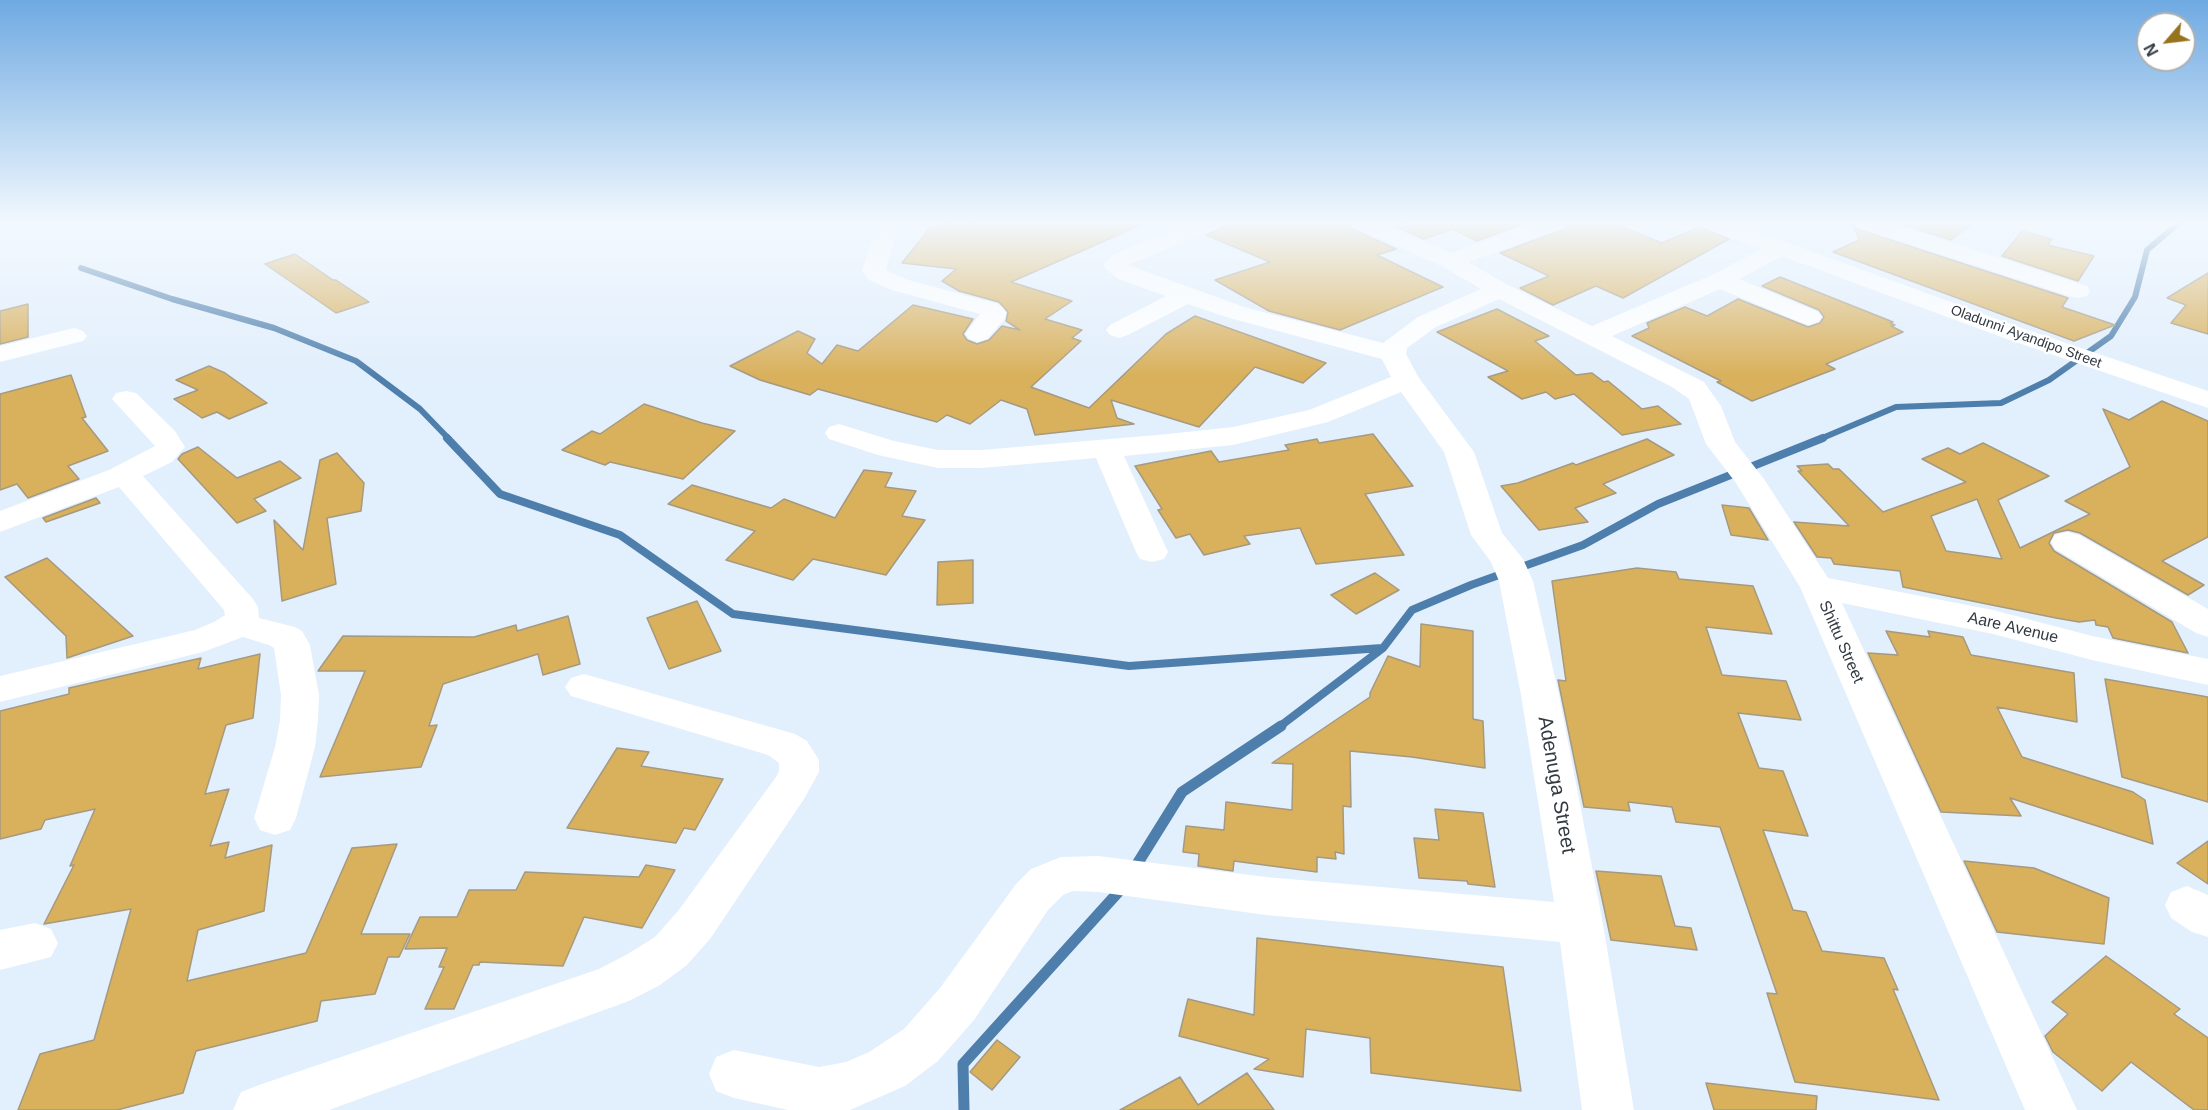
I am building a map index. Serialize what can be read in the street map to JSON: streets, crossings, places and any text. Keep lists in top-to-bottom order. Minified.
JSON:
{"streets":{"street":["Oladunni Ayandipo Street","Aare Avenue","Shittu Street","Adenuga Street"]},"crossings":[["Aare Avenue","Shittu Street"]],"north":"bottom left"}
